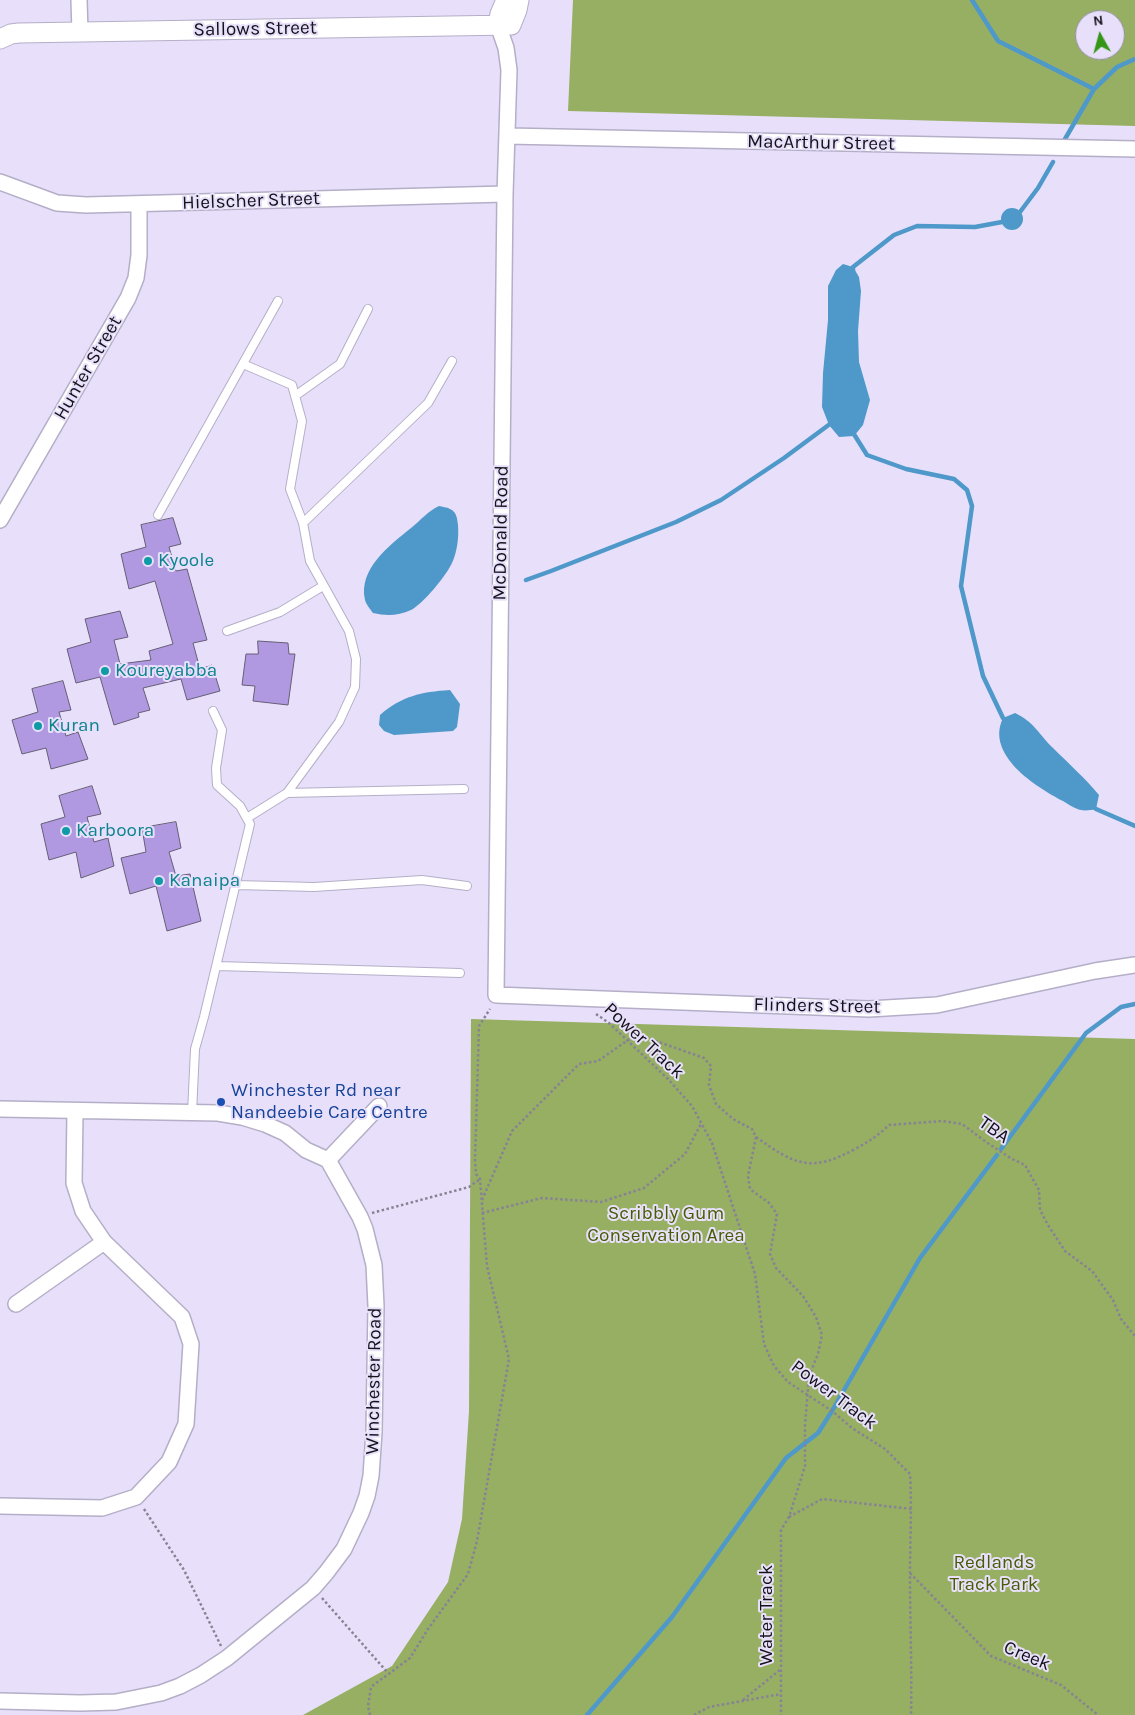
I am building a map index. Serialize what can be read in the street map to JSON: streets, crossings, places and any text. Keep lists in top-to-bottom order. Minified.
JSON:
{"streets":{"street":["Sallows Street","MacArthur Street","Hielscher Street","Hunter Street","McDonald Road","Flinders Street","Winchester Road"],"path":["Power Track","TBA","Water Track","Creek"]},"crossings":[["Sallows Street","McDonald Road"],["MacArthur Street","McDonald Road"],["Hielscher Street","Hunter Street"],["Hielscher Street","McDonald Road"],["McDonald Road","Flinders Street"],["Flinders Street","Power Track"],["Power Track","TBA"],["Power Track","Water Track"],["Power Track","Creek"],["TBA","Water Track"]],"parks":["Scribbly Gum Conservation Area","Redlands Track Park"],"places":["Kyoole","Koureyabba","Kuran","Karboora","Kanaipa","Winchester Rd near Nandeebie Care Centre"],"north":"top"}
